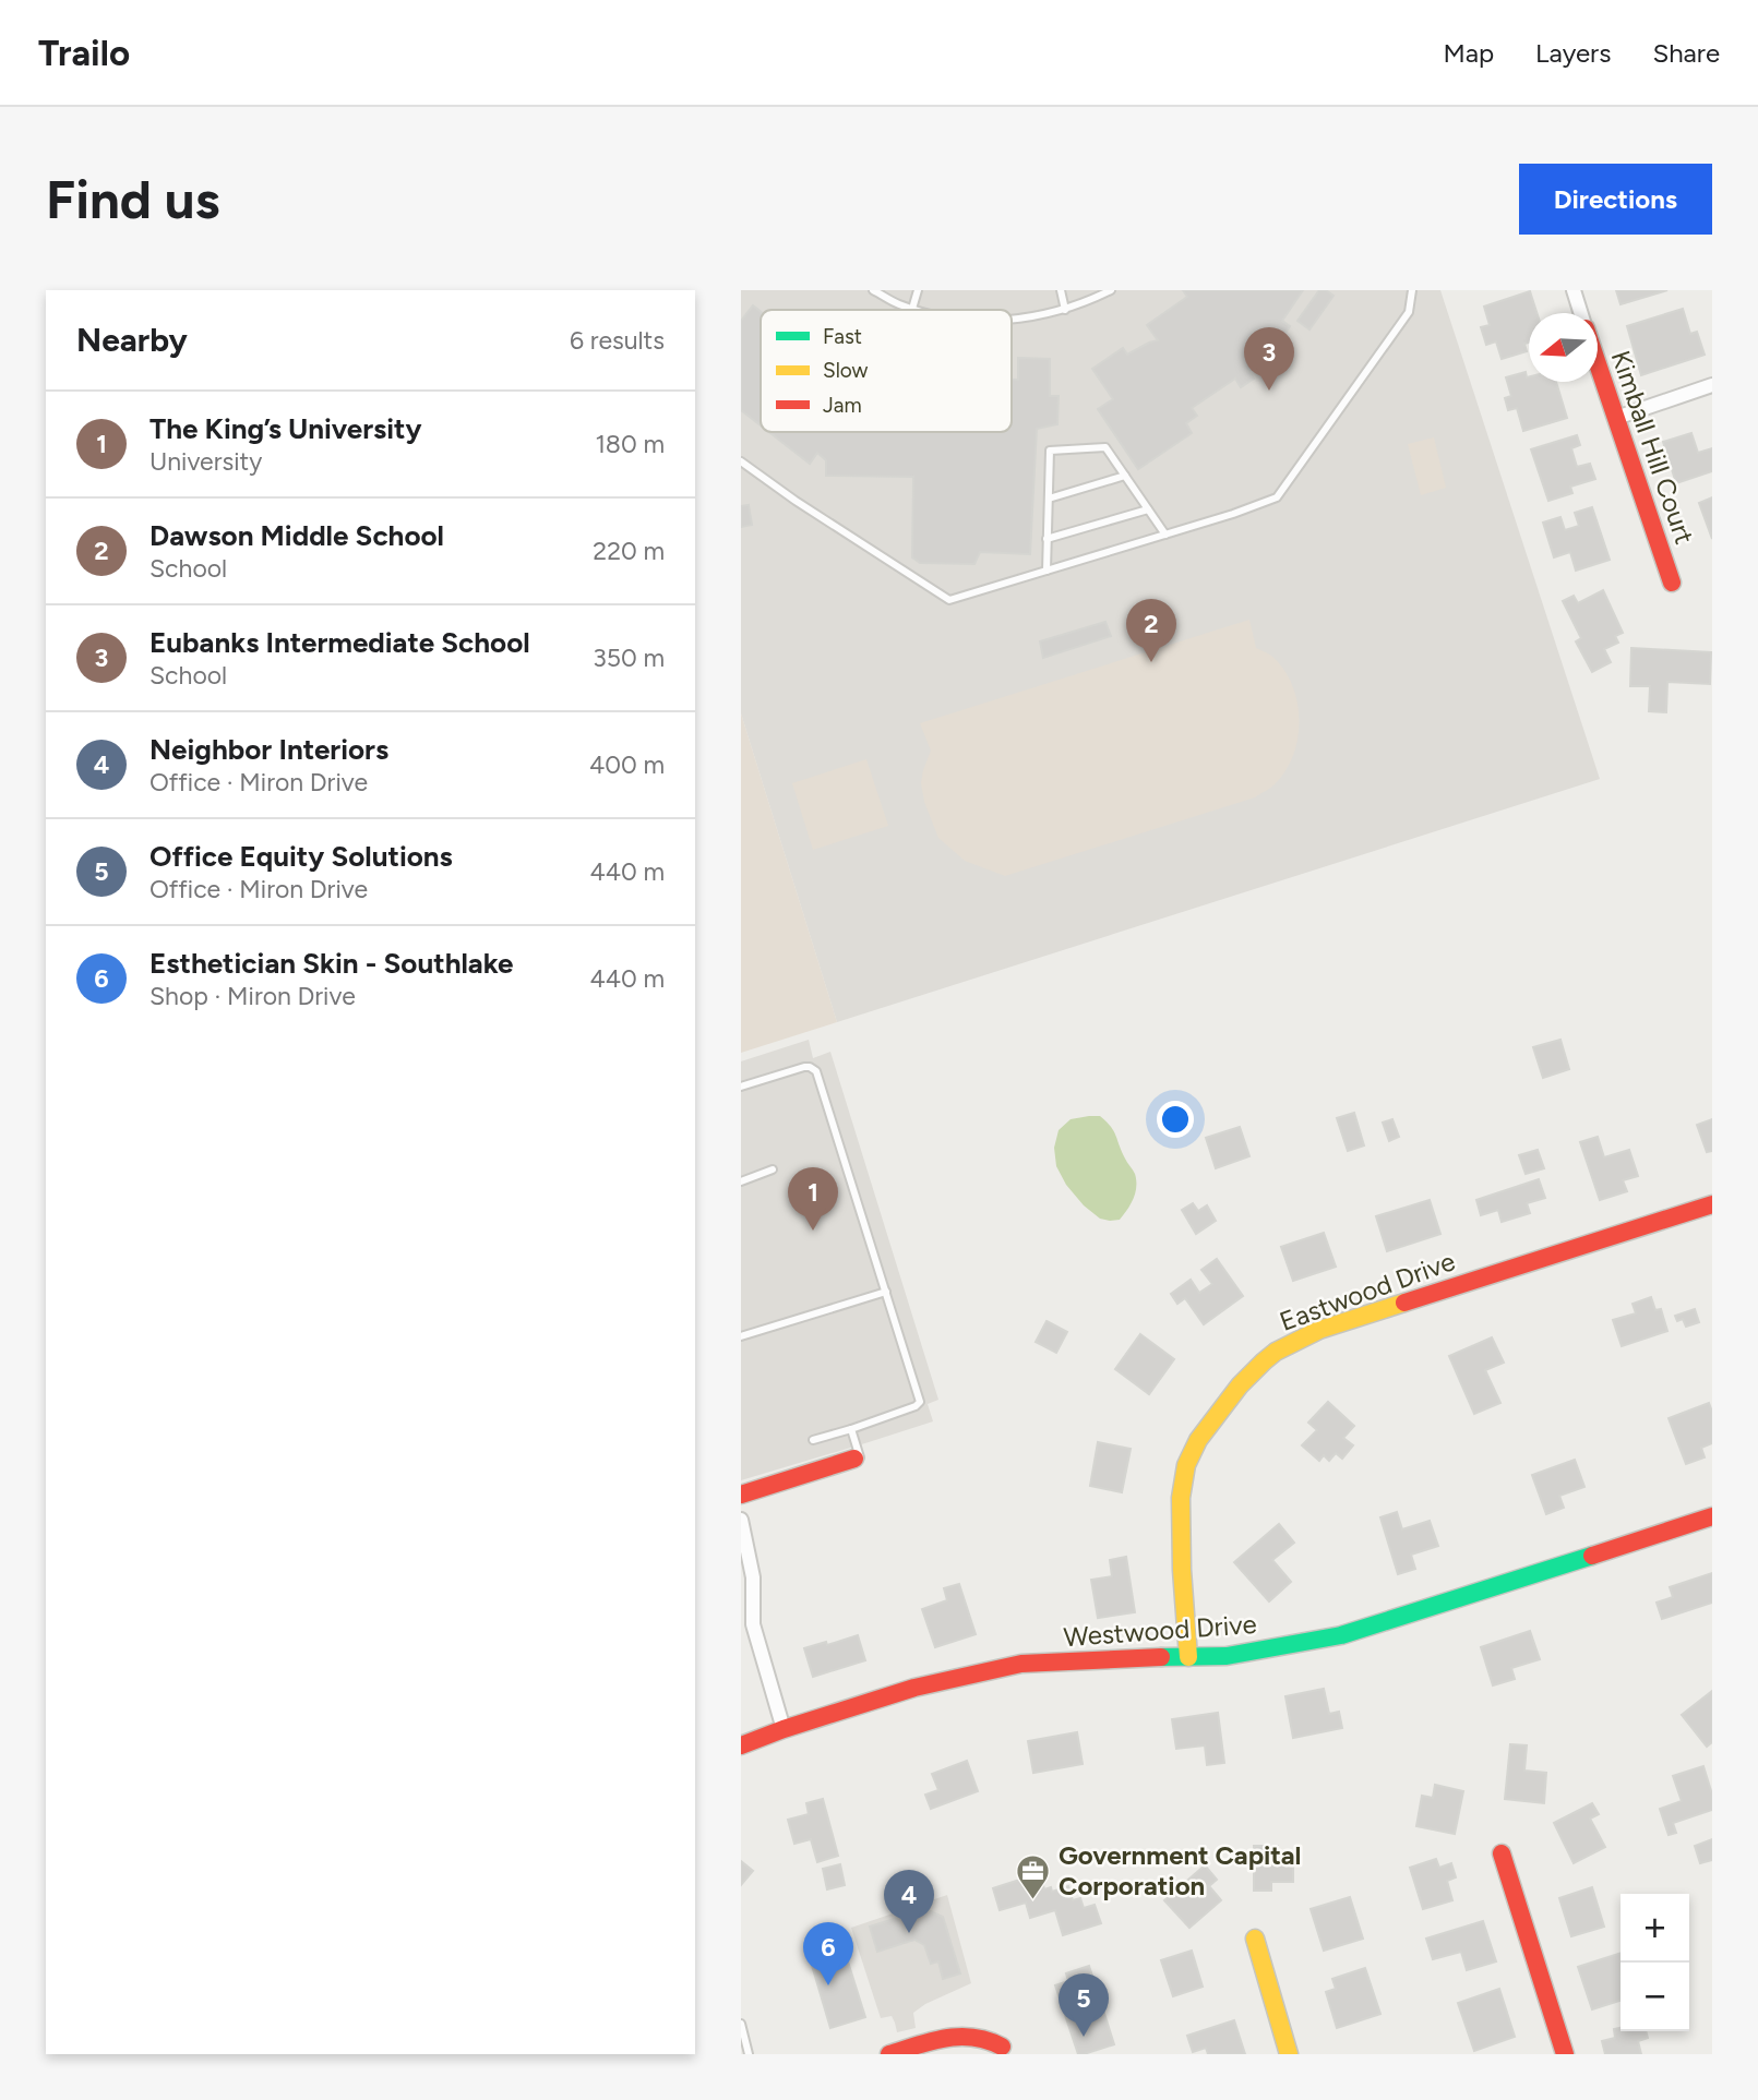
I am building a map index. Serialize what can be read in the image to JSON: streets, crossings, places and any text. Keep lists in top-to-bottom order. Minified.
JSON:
{"streets":{"street":["Kimball Hill Court","Eastwood Drive","Westwood Drive"]},"crossings":[["Eastwood Drive","Westwood Drive"]],"places":{"office":["Government Capital Corporation"]},"legend":["Fast","Slow","Jam"],"north":"left","page":{"header":"Trailo","nav":["Map","Layers","Share"],"buttons":"Directions","title":"Find us","heading":["Nearby","6 results"],"pins":["3","2","1","4","6","5"],"list":[{"mark":"1","name":"The King’s University","note":"University","value":"180 m"},{"mark":"2","name":"Dawson Middle School","note":"School","value":"220 m"},{"mark":"3","name":"Eubanks Intermediate School","note":"School","value":"350 m"},{"mark":"4","name":"Neighbor Interiors","note":"Office · Miron Drive","value":"400 m"},{"mark":"5","name":"Office Equity Solutions","note":"Office · Miron Drive","value":"440 m"},{"mark":"6","name":"Esthetician Skin - Southlake","note":"Shop · Miron Drive","value":"440 m"}],"map_buttons":["+","−"]}}
